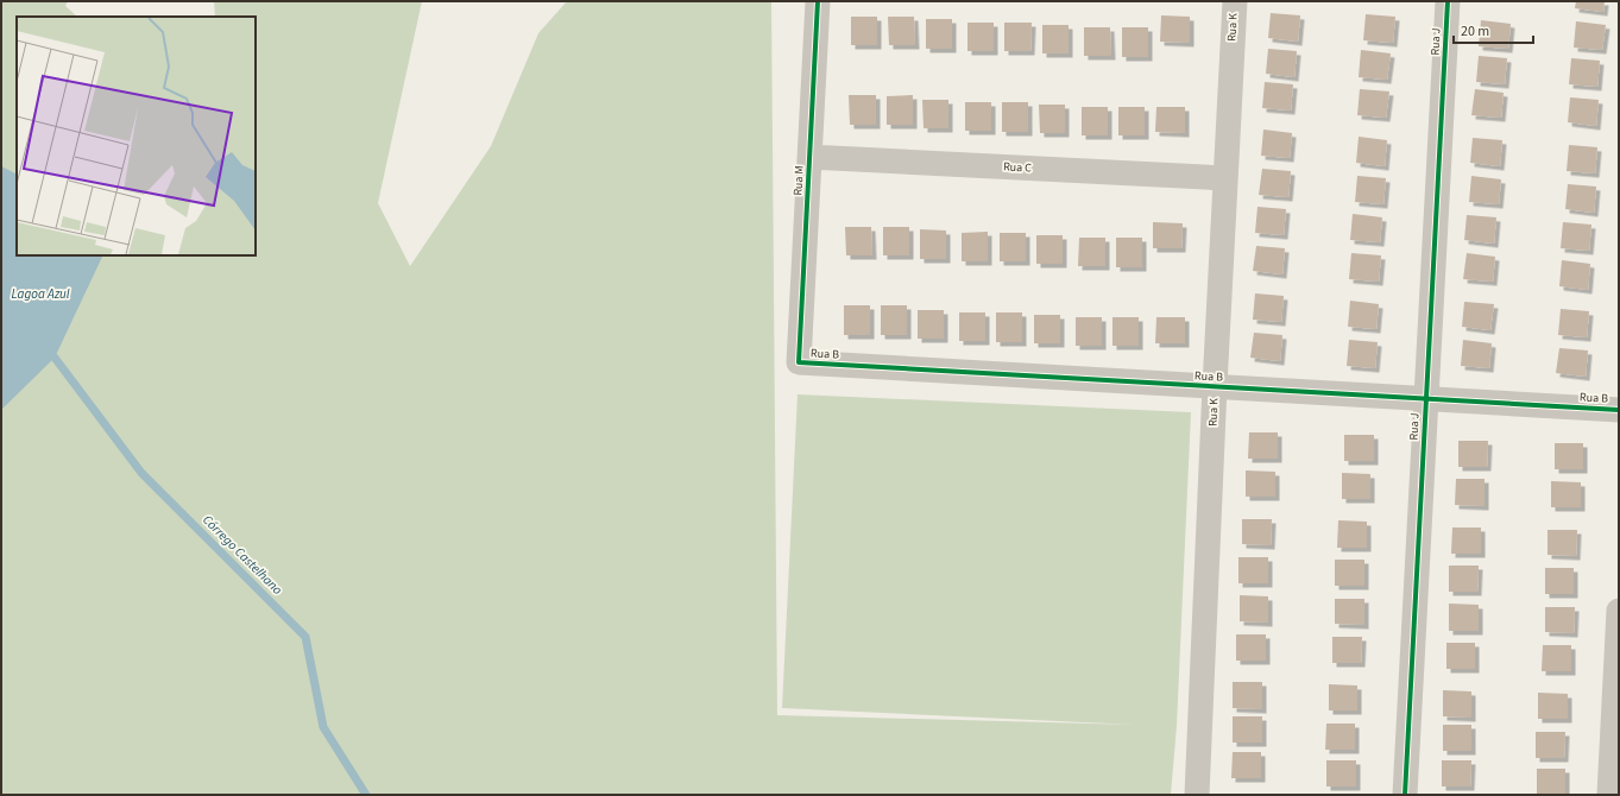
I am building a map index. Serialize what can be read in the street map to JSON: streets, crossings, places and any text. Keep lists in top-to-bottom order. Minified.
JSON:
{"streets":{"street":["Rua K","Rua J","Rua C","Rua M","Rua B"]},"crossings":[["Rua K","Rua C"],["Rua K","Rua B"],["Rua J","Rua B"],["Rua C","Rua M"],["Rua M","Rua B"]],"water":["Lagoa Azul","Córrego Castelhano"],"scale_bar":"20 m"}
